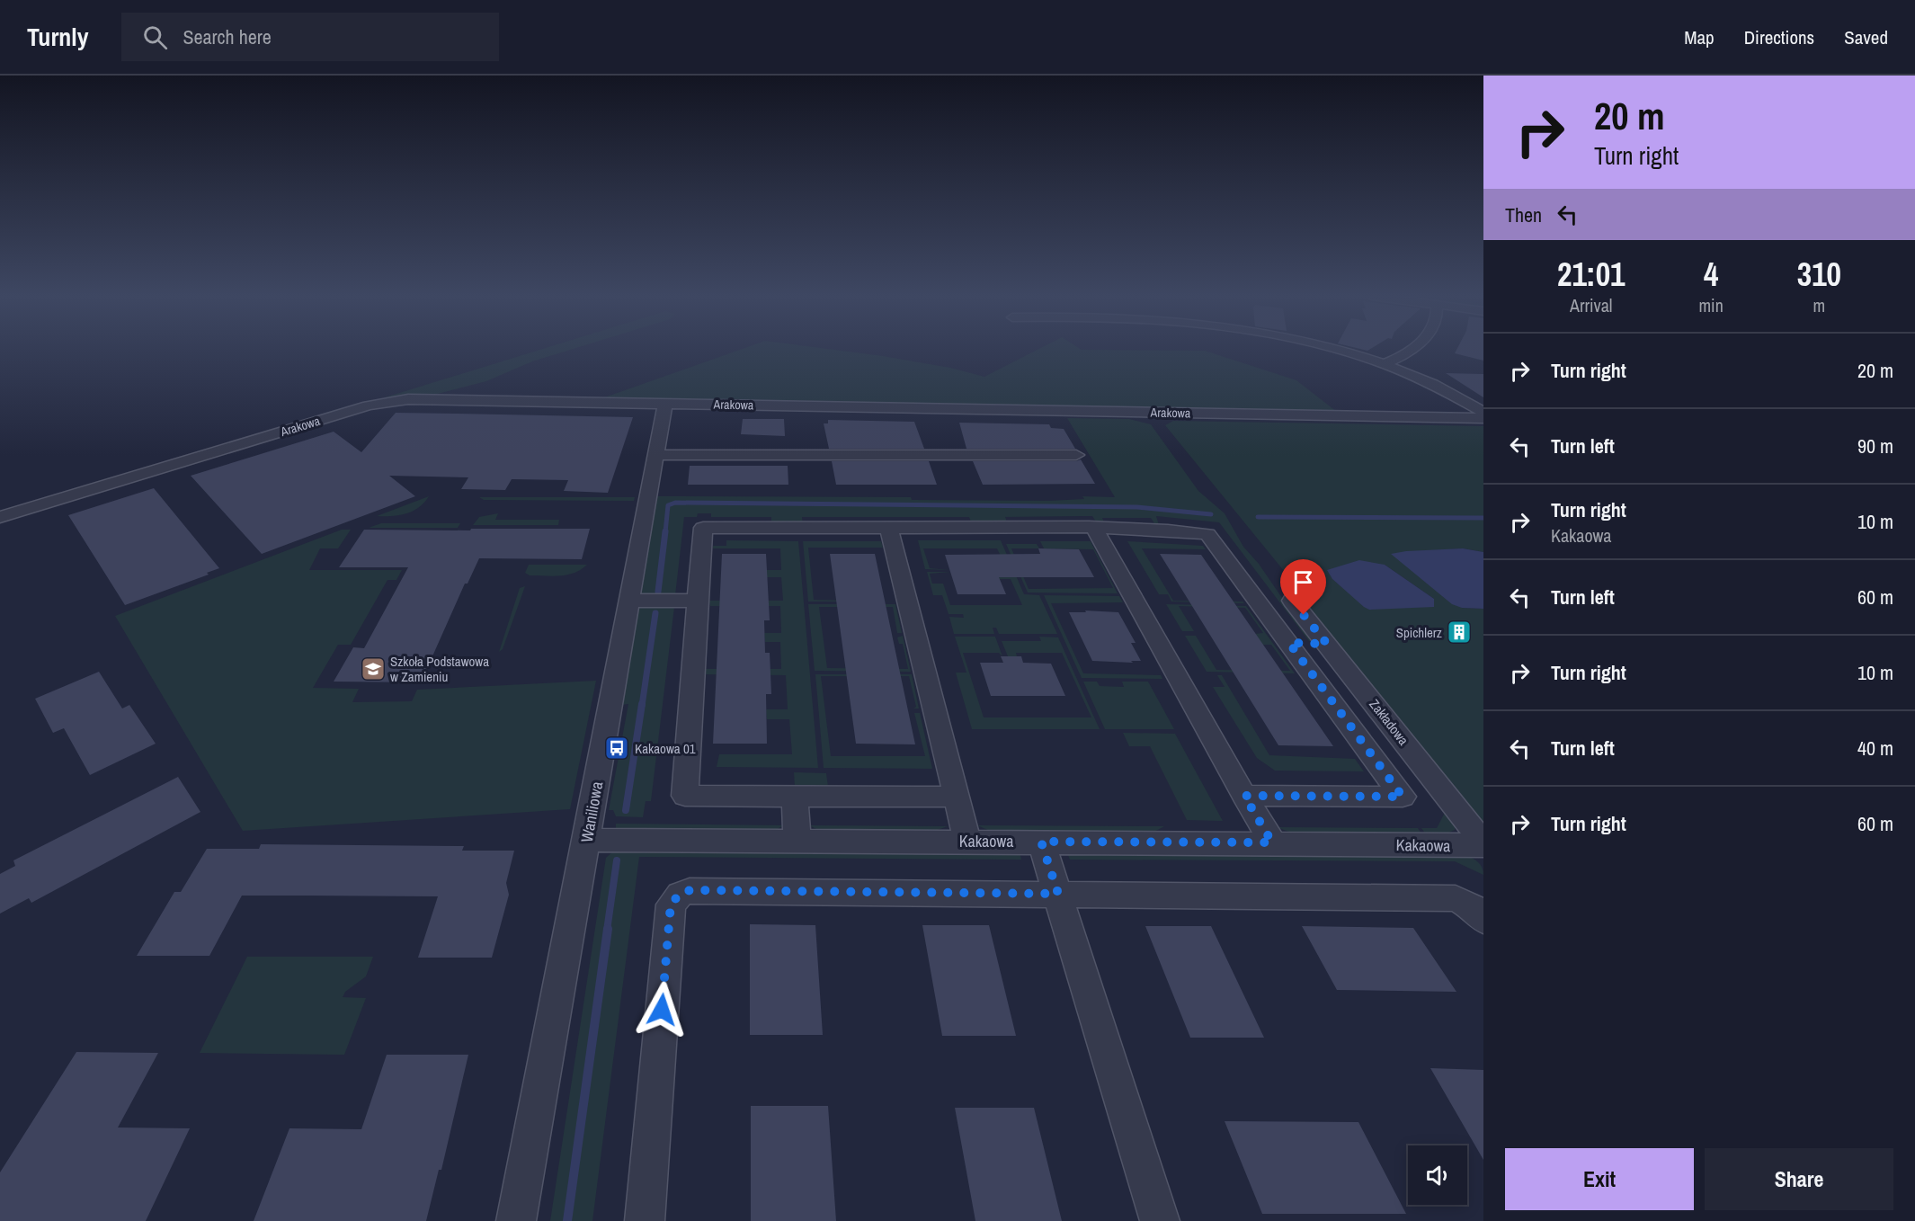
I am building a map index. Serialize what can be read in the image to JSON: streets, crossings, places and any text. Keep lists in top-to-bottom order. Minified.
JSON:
{"streets":{"street":["Arakowa","Zakładowa","Waniliowa","Kakaowa"]},"crossings":[["Arakowa","Waniliowa"],["Zakładowa","Kakaowa"],["Waniliowa","Kakaowa"]],"places":{"building":["Spichlerz"],"school or university":["Szkoła Podstawowa w Zamieniu"],"bus stop":["Kakaowa 01"]},"page":{"header":"Turnly","search":"Search here","nav":["Map","Directions","Saved"],"turn":["20 m","Turn right"],"then":"Then","eta":["21:01","Arrival","4","min","310","m"],"list":[{"name":"Turn right","value":"20 m"},{"name":"Turn left","value":"90 m"},{"name":"Turn right","note":"Kakaowa","value":"10 m"},{"name":"Turn left","value":"60 m"},{"name":"Turn right","value":"10 m"},{"name":"Turn left","value":"40 m"},{"name":"Turn right","value":"60 m"}],"buttons":["Exit","Share"]}}
